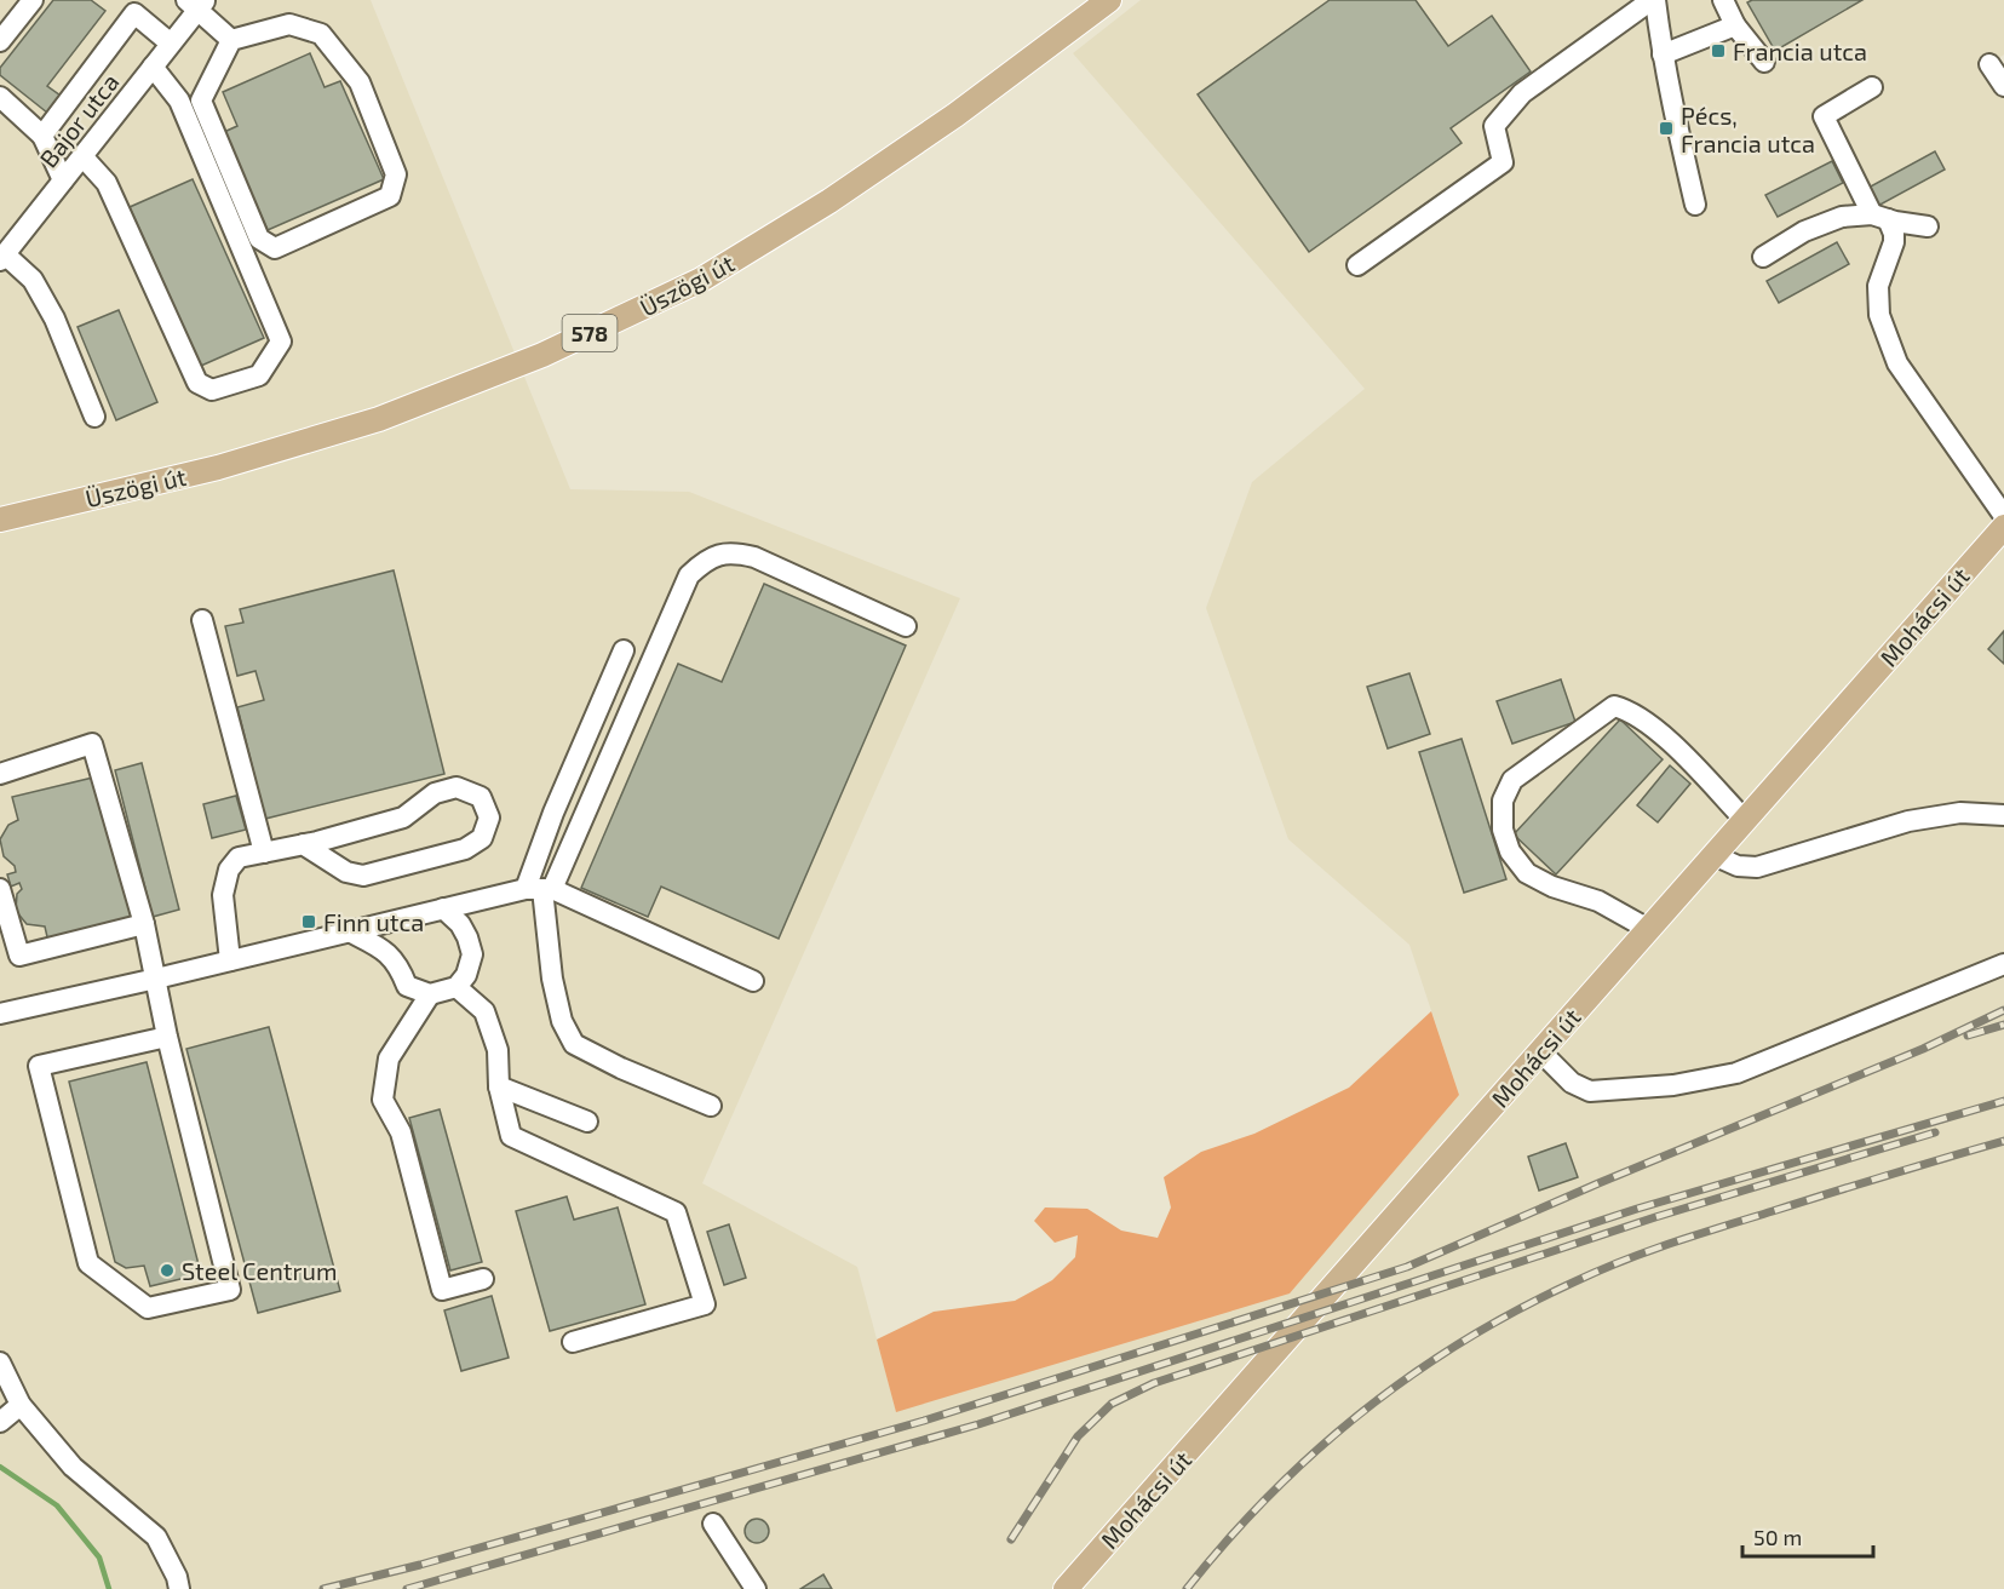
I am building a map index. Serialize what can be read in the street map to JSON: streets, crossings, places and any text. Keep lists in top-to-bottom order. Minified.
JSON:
{"streets":{"main road":["Üszögi út","578","Mohácsi út"],"street":["Bajor utca"]},"places":{"transit":["Francia utca","Pécs, Francia utca","Finn utca"],"other":["Steel Centrum"]},"scale_bar":"50 m"}
